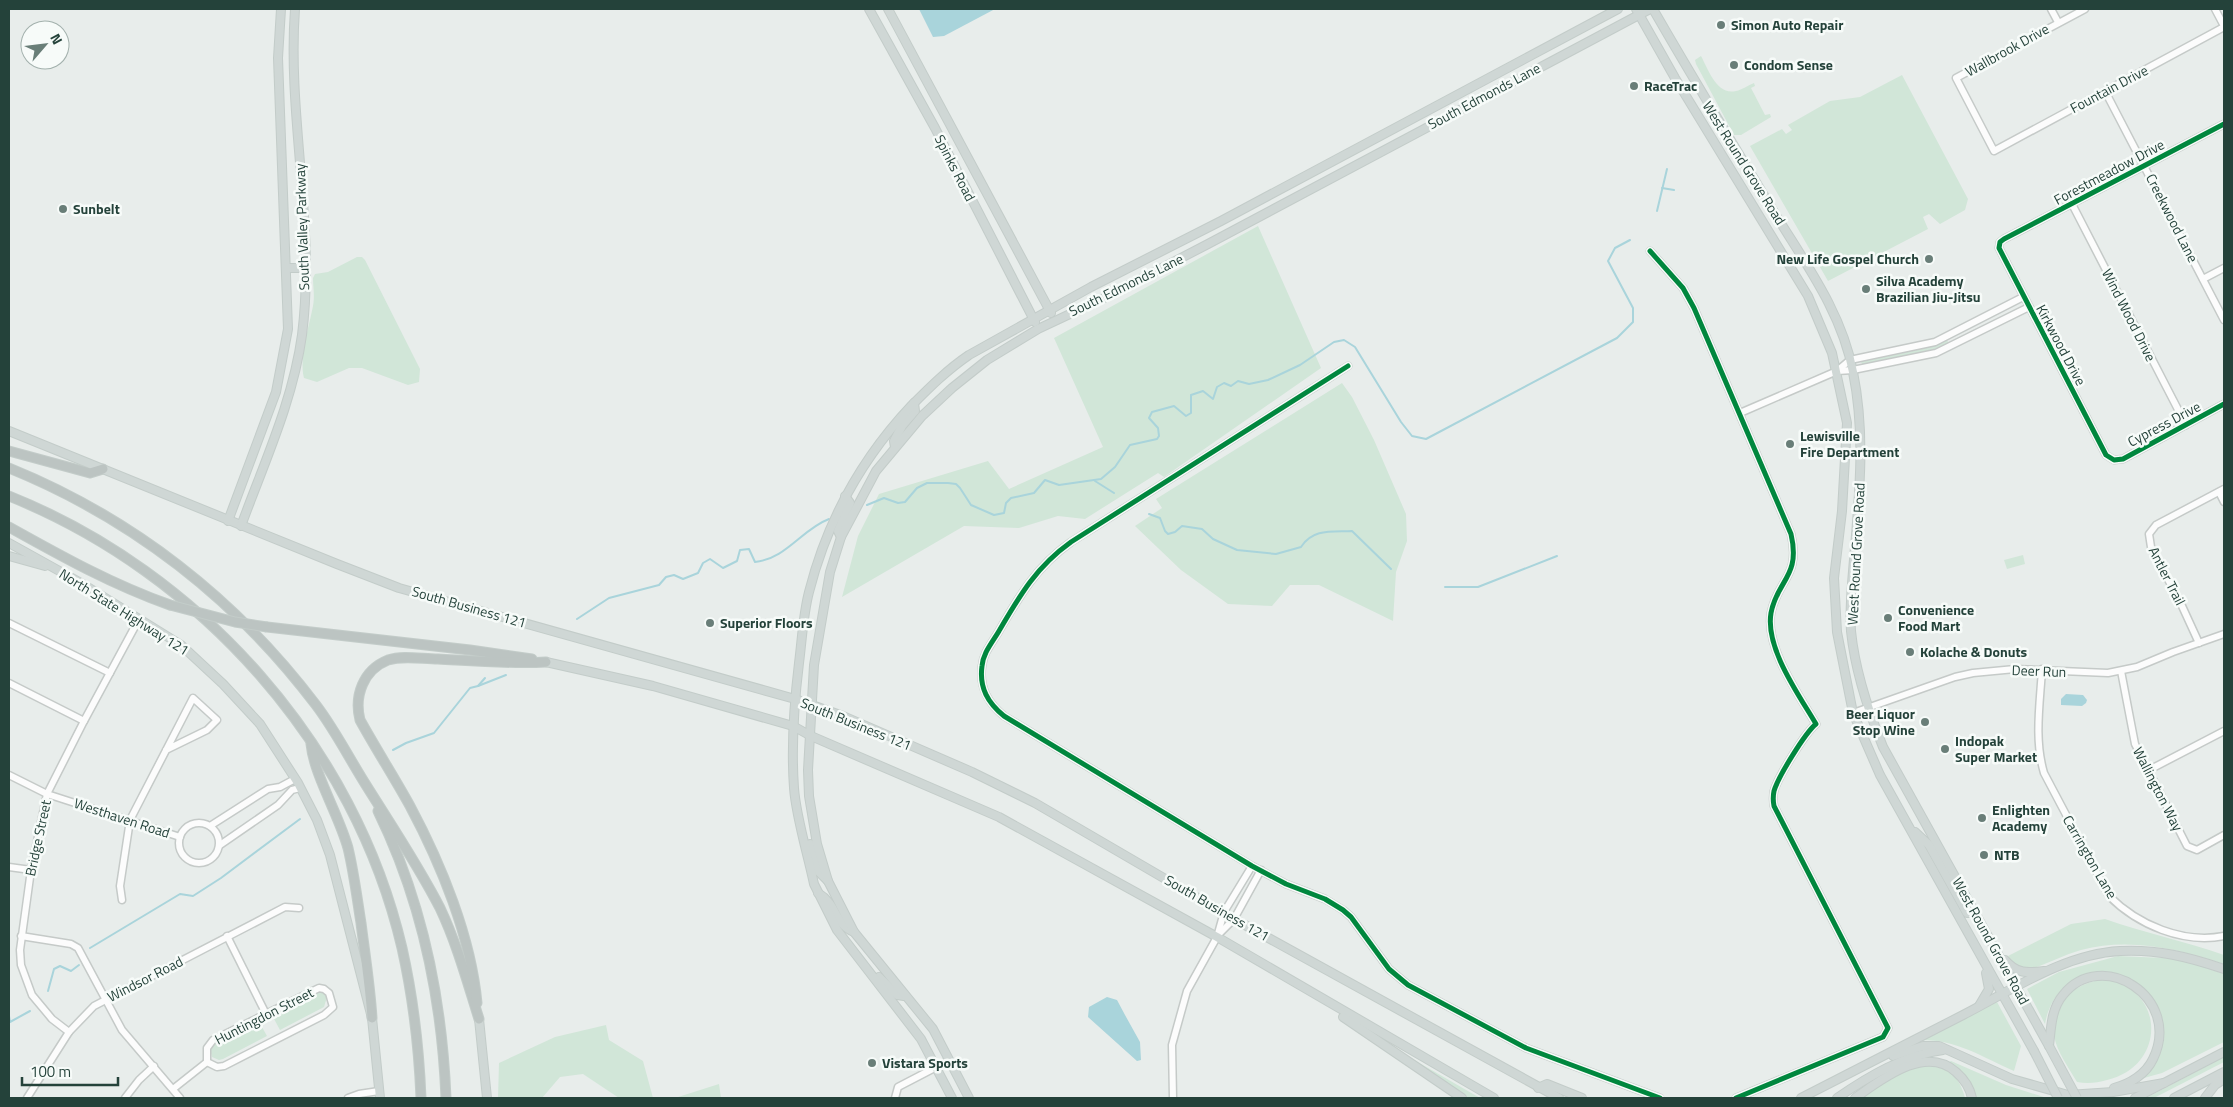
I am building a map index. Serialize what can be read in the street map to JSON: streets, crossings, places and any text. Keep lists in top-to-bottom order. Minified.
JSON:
{"streets":{"main road":["South Edmonds Lane","West Round Grove Road","Spinks Road","South Valley Parkway","South Business 121","North State Highway 121"],"street":["Wallbrook Drive","Fountain Drive","Forestmeadow Drive","Creekwood Lane","Wind Wood Drive","Kirkwood Drive","Cypress Drive","Antler Trail","Deer Run","Wallington Way","Westhaven Road","Bridge Street","Carrington Lane","Windsor Road","Huntingdon Street"]},"crossings":[["Wallbrook Drive","Fountain Drive"],["Fountain Drive","Creekwood Lane"],["South Edmonds Lane","West Round Grove Road"],["South Edmonds Lane","Spinks Road"],["South Edmonds Lane","South Business 121"],["West Round Grove Road","Deer Run"],["Forestmeadow Drive","Creekwood Lane"],["Forestmeadow Drive","Wind Wood Drive"],["Forestmeadow Drive","Kirkwood Drive"],["South Valley Parkway","South Business 121"],["Wind Wood Drive","Cypress Drive"],["Kirkwood Drive","Cypress Drive"],["Antler Trail","Deer Run"],["North State Highway 121","Westhaven Road"],["North State Highway 121","Bridge Street"],["Deer Run","Wallington Way"],["Deer Run","Carrington Lane"],["Westhaven Road","Bridge Street"],["Bridge Street","Windsor Road"]],"places":["Simon Auto Repair","Condom Sense","RaceTrac","Sunbelt","New Life Gospel Church","Silva Academy Brazilian Jiu-Jitsu","Lewisville Fire Department","Convenience Food Mart","Superior Floors","Kolache & Donuts","Beer Liquor Stop Wine","Indopak Super Market","Enlighten Academy","NTB","Vistara Sports"],"scale_bar":"100 m","north":"top right"}
